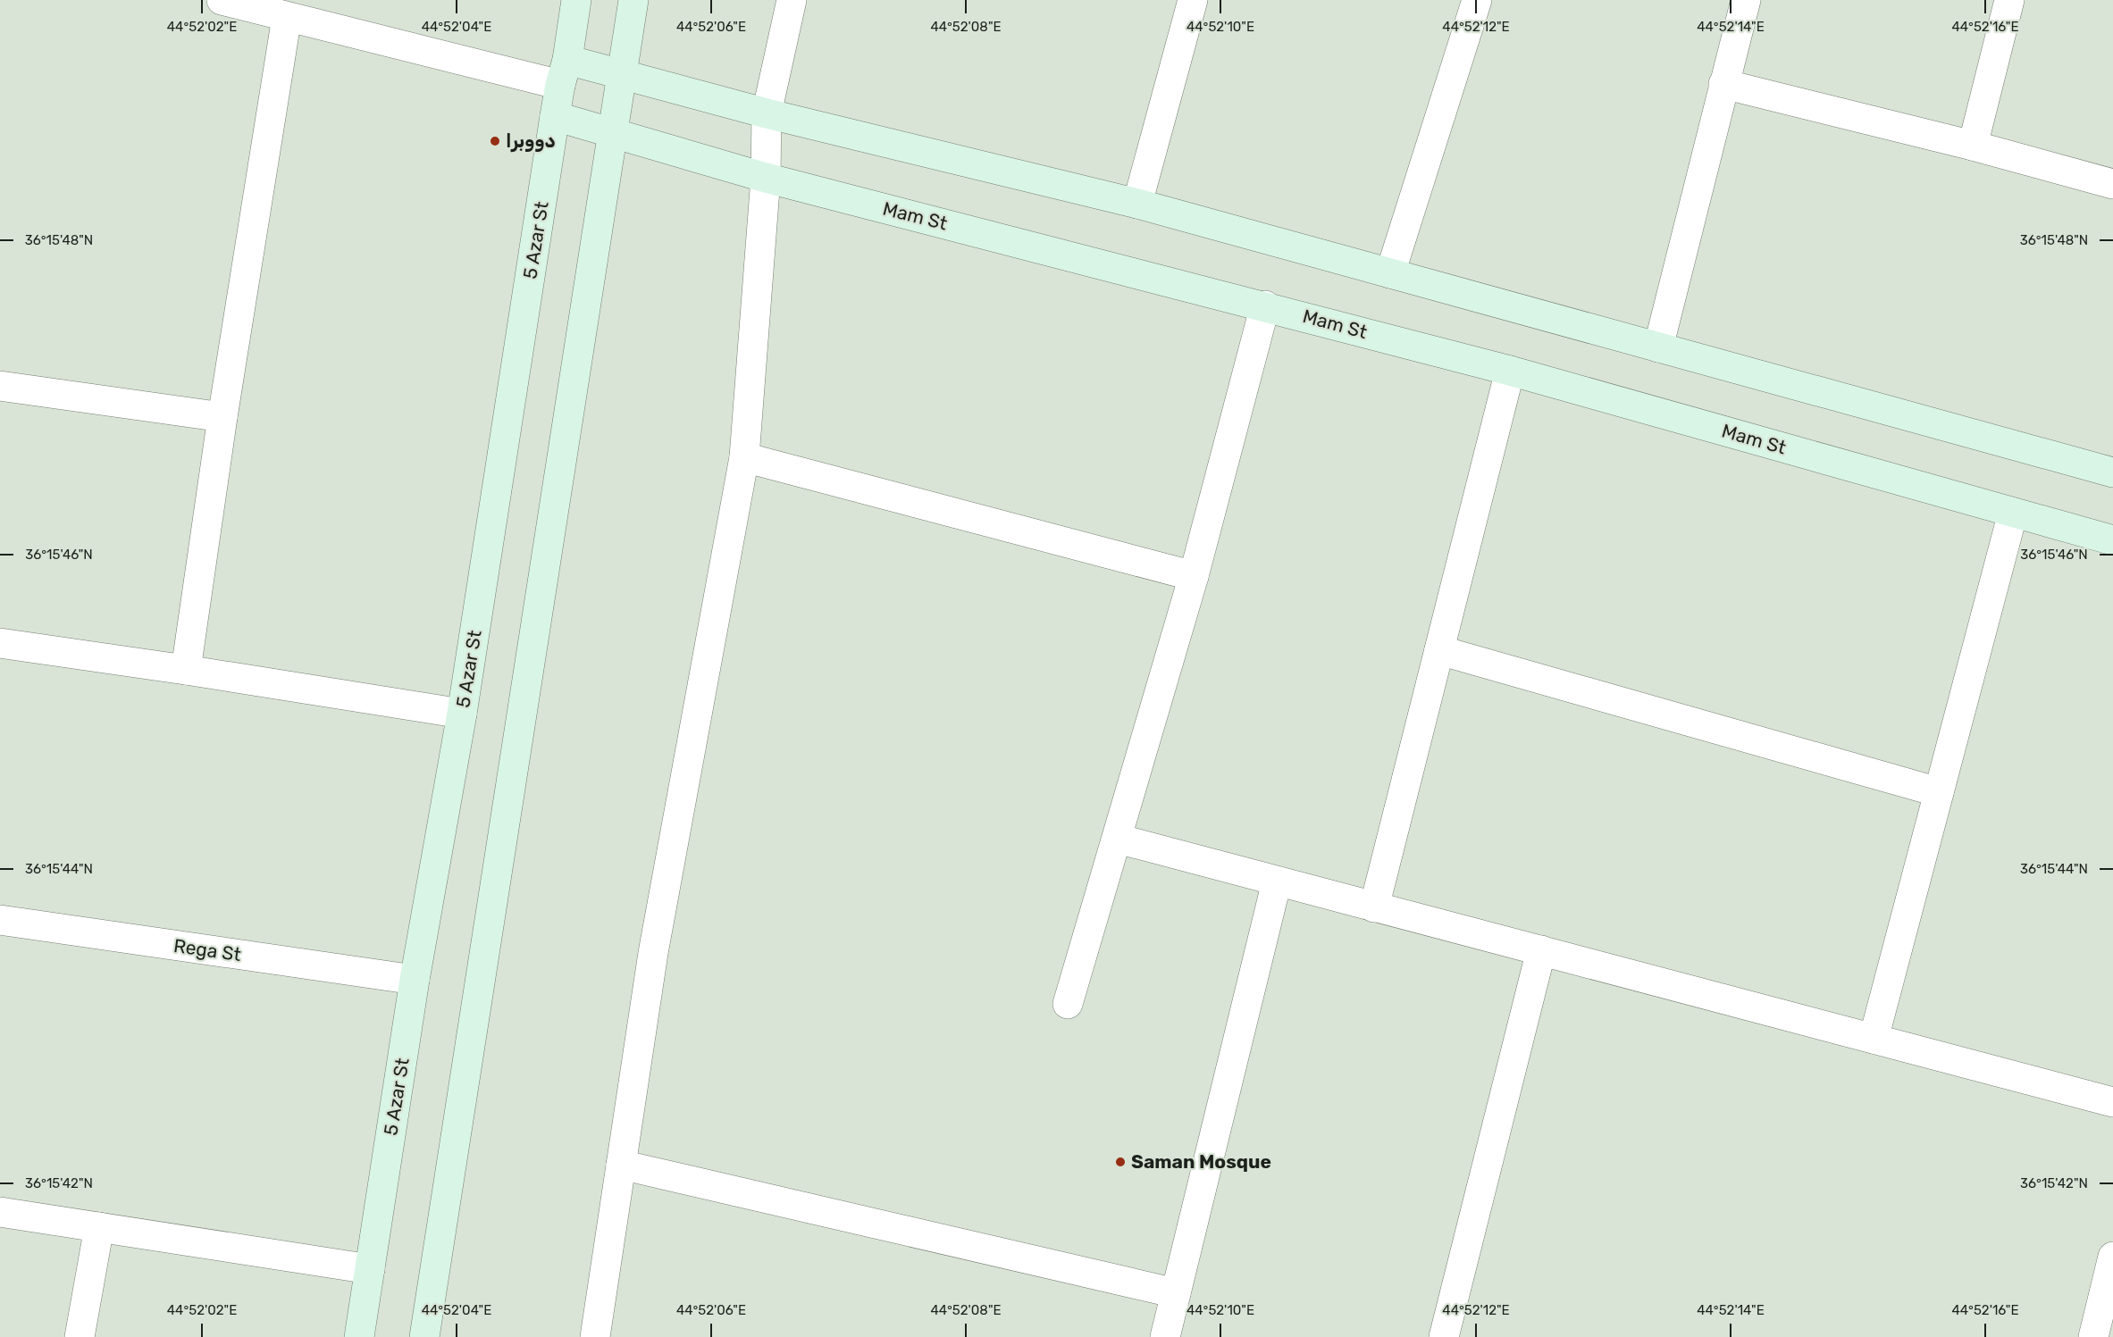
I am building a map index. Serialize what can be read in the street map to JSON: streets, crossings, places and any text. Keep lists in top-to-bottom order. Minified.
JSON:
{"streets":{"main road":["Mam St","5 Azar St"],"street":["Rega St"]},"crossings":[["Mam St","5 Azar St"],["5 Azar St","Rega St"]],"places":["دووبرا","Saman Mosque"],"coordinates":["44°52'02\"E","44°52'04\"E","44°52'06\"E","44°52'08\"E","44°52'10\"E","44°52'12\"E","44°52'14\"E","44°52'16\"E","36°15'48\"N","36°15'46\"N","36°15'44\"N","36°15'42\"N"]}
